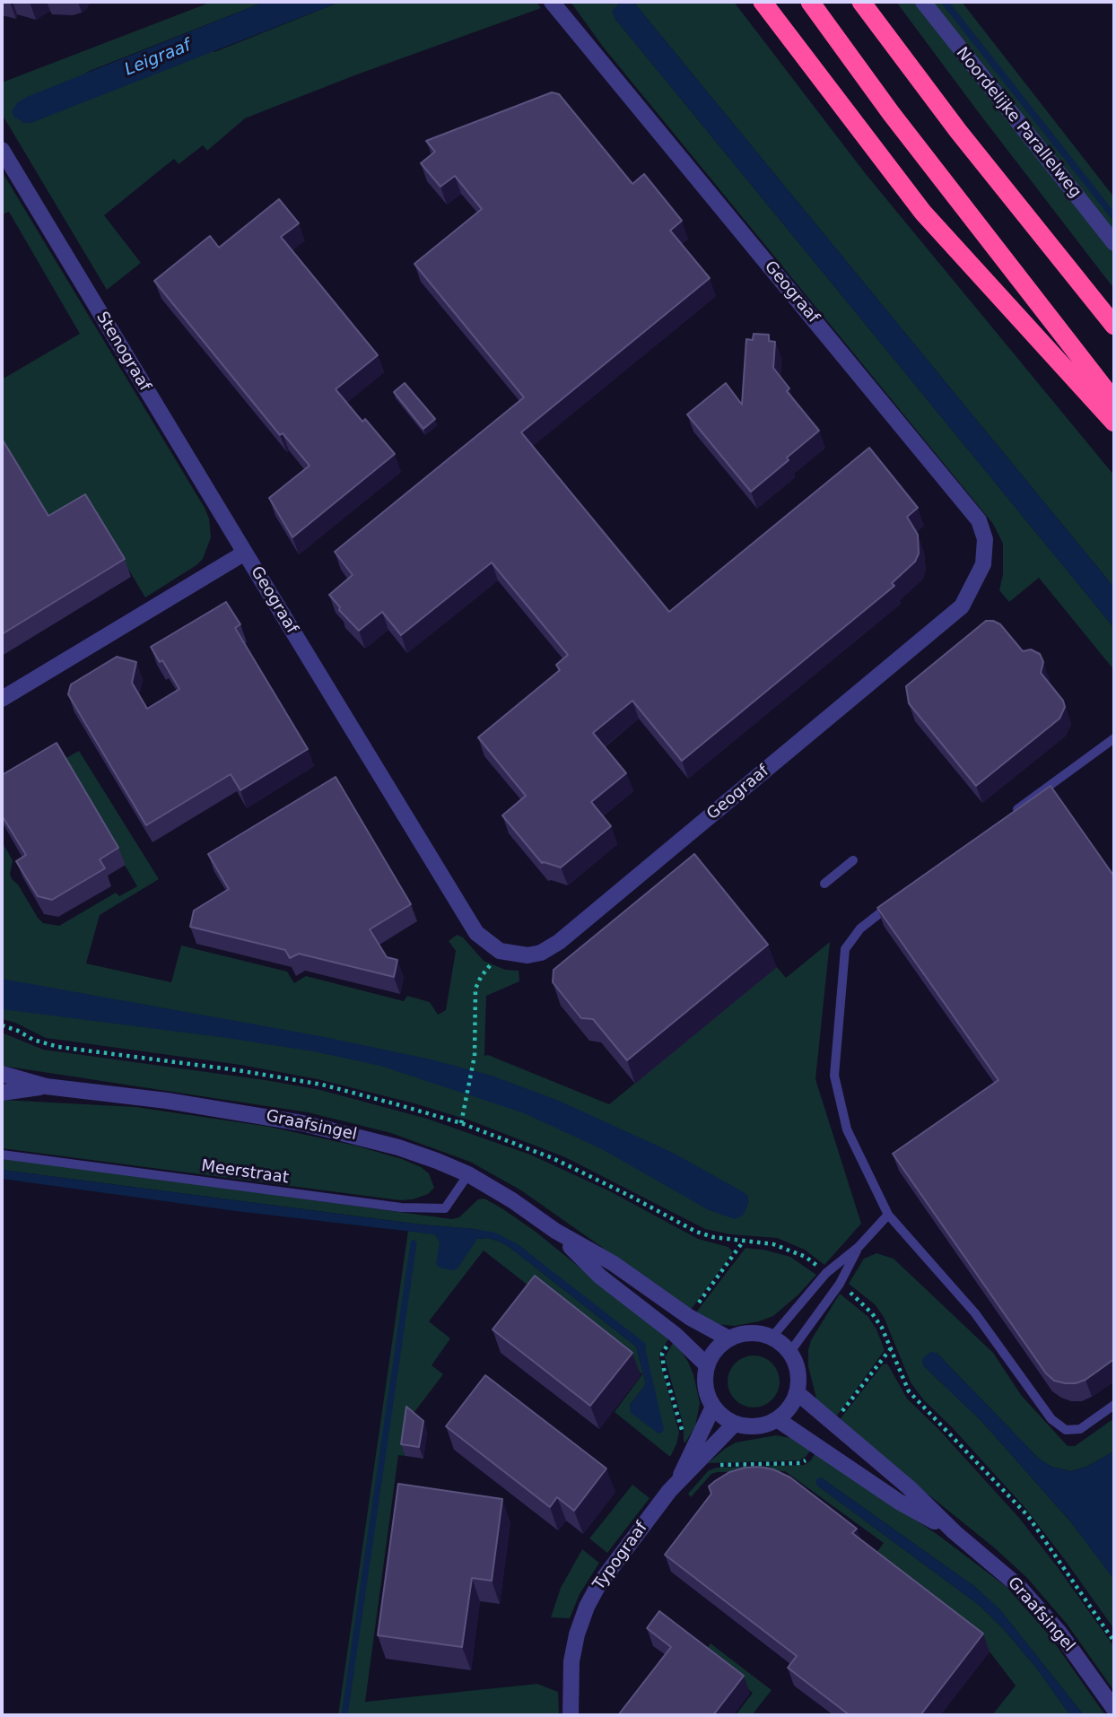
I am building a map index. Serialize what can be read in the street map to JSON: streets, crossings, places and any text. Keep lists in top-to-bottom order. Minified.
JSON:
{"streets":{"street":["Noordelijke Parallelweg","Geograaf","Stenograaf","Graafsingel","Typograaf"],"lane":["Meerstraat"]},"crossings":[["Geograaf","Stenograaf"],["Graafsingel","Meerstraat"],["Graafsingel","Typograaf"]],"water":["Leigraaf"]}
